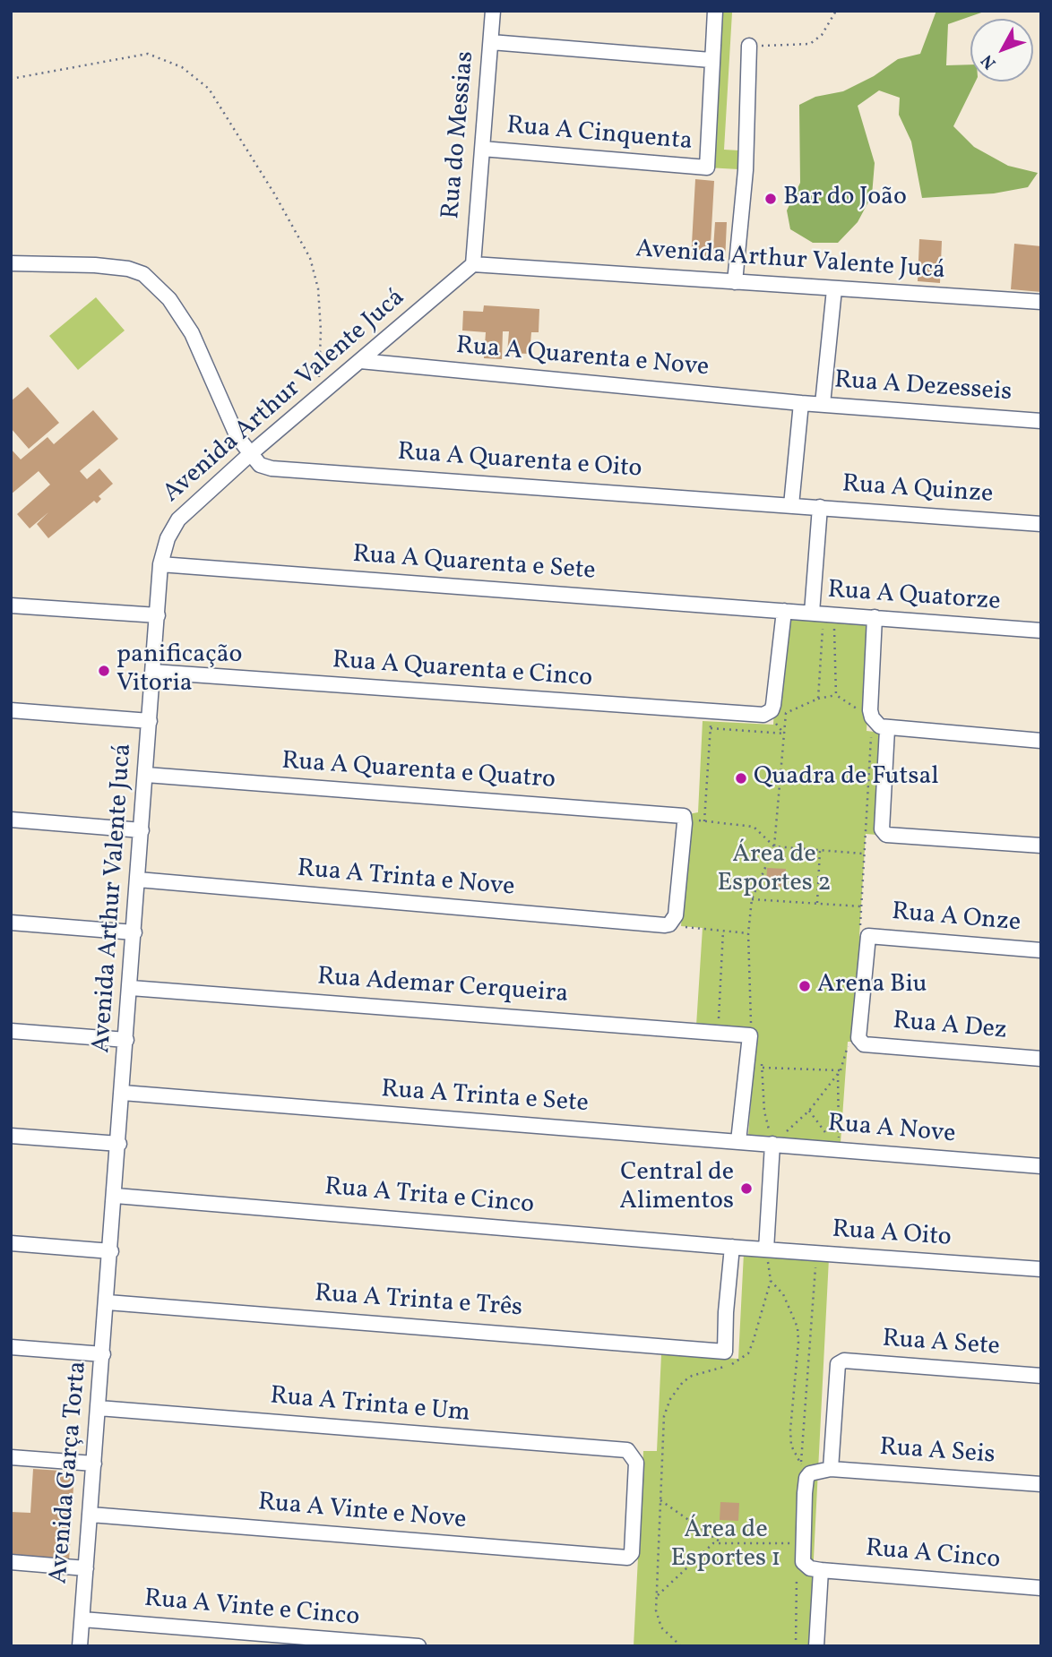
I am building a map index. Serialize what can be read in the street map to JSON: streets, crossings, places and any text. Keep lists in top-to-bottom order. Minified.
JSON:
{"streets":{"street":["Rua do Messias","Rua A Cinquenta","Avenida Arthur Valente Jucá","Rua A Quarenta e Nove","Rua A Dezesseis","Rua A Quarenta e Oito","Rua A Quinze","Rua A Quarenta e Sete","Rua A Quatorze","Rua A Quarenta e Cinco","Rua A Quarenta e Quatro","Rua A Trinta e Nove","Rua A Onze","Rua Ademar Cerqueira","Rua A Dez","Rua A Trinta e Sete","Rua A Nove","Rua A Trita e Cinco","Rua A Oito","Rua A Trinta e Três","Rua A Sete","Rua A Trinta e Um","Rua A Seis","Avenida Garça Torta","Rua A Vinte e Nove","Rua A Cinco","Rua A Vinte e Cinco"]},"crossings":[["Rua do Messias","Rua A Cinquenta"],["Rua do Messias","Avenida Arthur Valente Jucá"],["Avenida Arthur Valente Jucá","Rua A Quarenta e Nove"],["Avenida Arthur Valente Jucá","Rua A Quarenta e Oito"],["Avenida Arthur Valente Jucá","Rua A Quarenta e Sete"],["Avenida Arthur Valente Jucá","Rua A Quarenta e Cinco"],["Avenida Arthur Valente Jucá","Rua A Quarenta e Quatro"],["Avenida Arthur Valente Jucá","Rua A Trinta e Nove"],["Avenida Arthur Valente Jucá","Rua Ademar Cerqueira"],["Avenida Arthur Valente Jucá","Rua A Trinta e Sete"],["Avenida Arthur Valente Jucá","Rua A Trita e Cinco"],["Avenida Arthur Valente Jucá","Rua A Trinta e Três"],["Avenida Arthur Valente Jucá","Avenida Garça Torta"],["Rua A Quarenta e Nove","Rua A Dezesseis"],["Rua A Quarenta e Oito","Rua A Quinze"],["Rua A Quarenta e Sete","Rua A Quatorze"],["Rua A Quarenta e Sete","Rua A Quarenta e Cinco"],["Rua A Quatorze","Rua A Quarenta e Cinco"],["Rua A Trinta e Sete","Rua A Nove"],["Rua A Trita e Cinco","Rua A Oito"],["Rua A Trita e Cinco","Rua A Trinta e Três"],["Rua A Oito","Rua A Trinta e Três"],["Rua A Trinta e Três","Avenida Garça Torta"],["Rua A Sete","Rua A Seis"],["Rua A Trinta e Um","Avenida Garça Torta"],["Rua A Trinta e Um","Rua A Vinte e Nove"],["Avenida Garça Torta","Rua A Vinte e Nove"],["Avenida Garça Torta","Rua A Vinte e Cinco"]],"parks":["Área de Esportes 2","Área de Esportes 1"],"places":["Bar do João","panificação Vitoria","Quadra de Futsal","Arena Biu","Central de Alimentos"],"north":"bottom left"}
